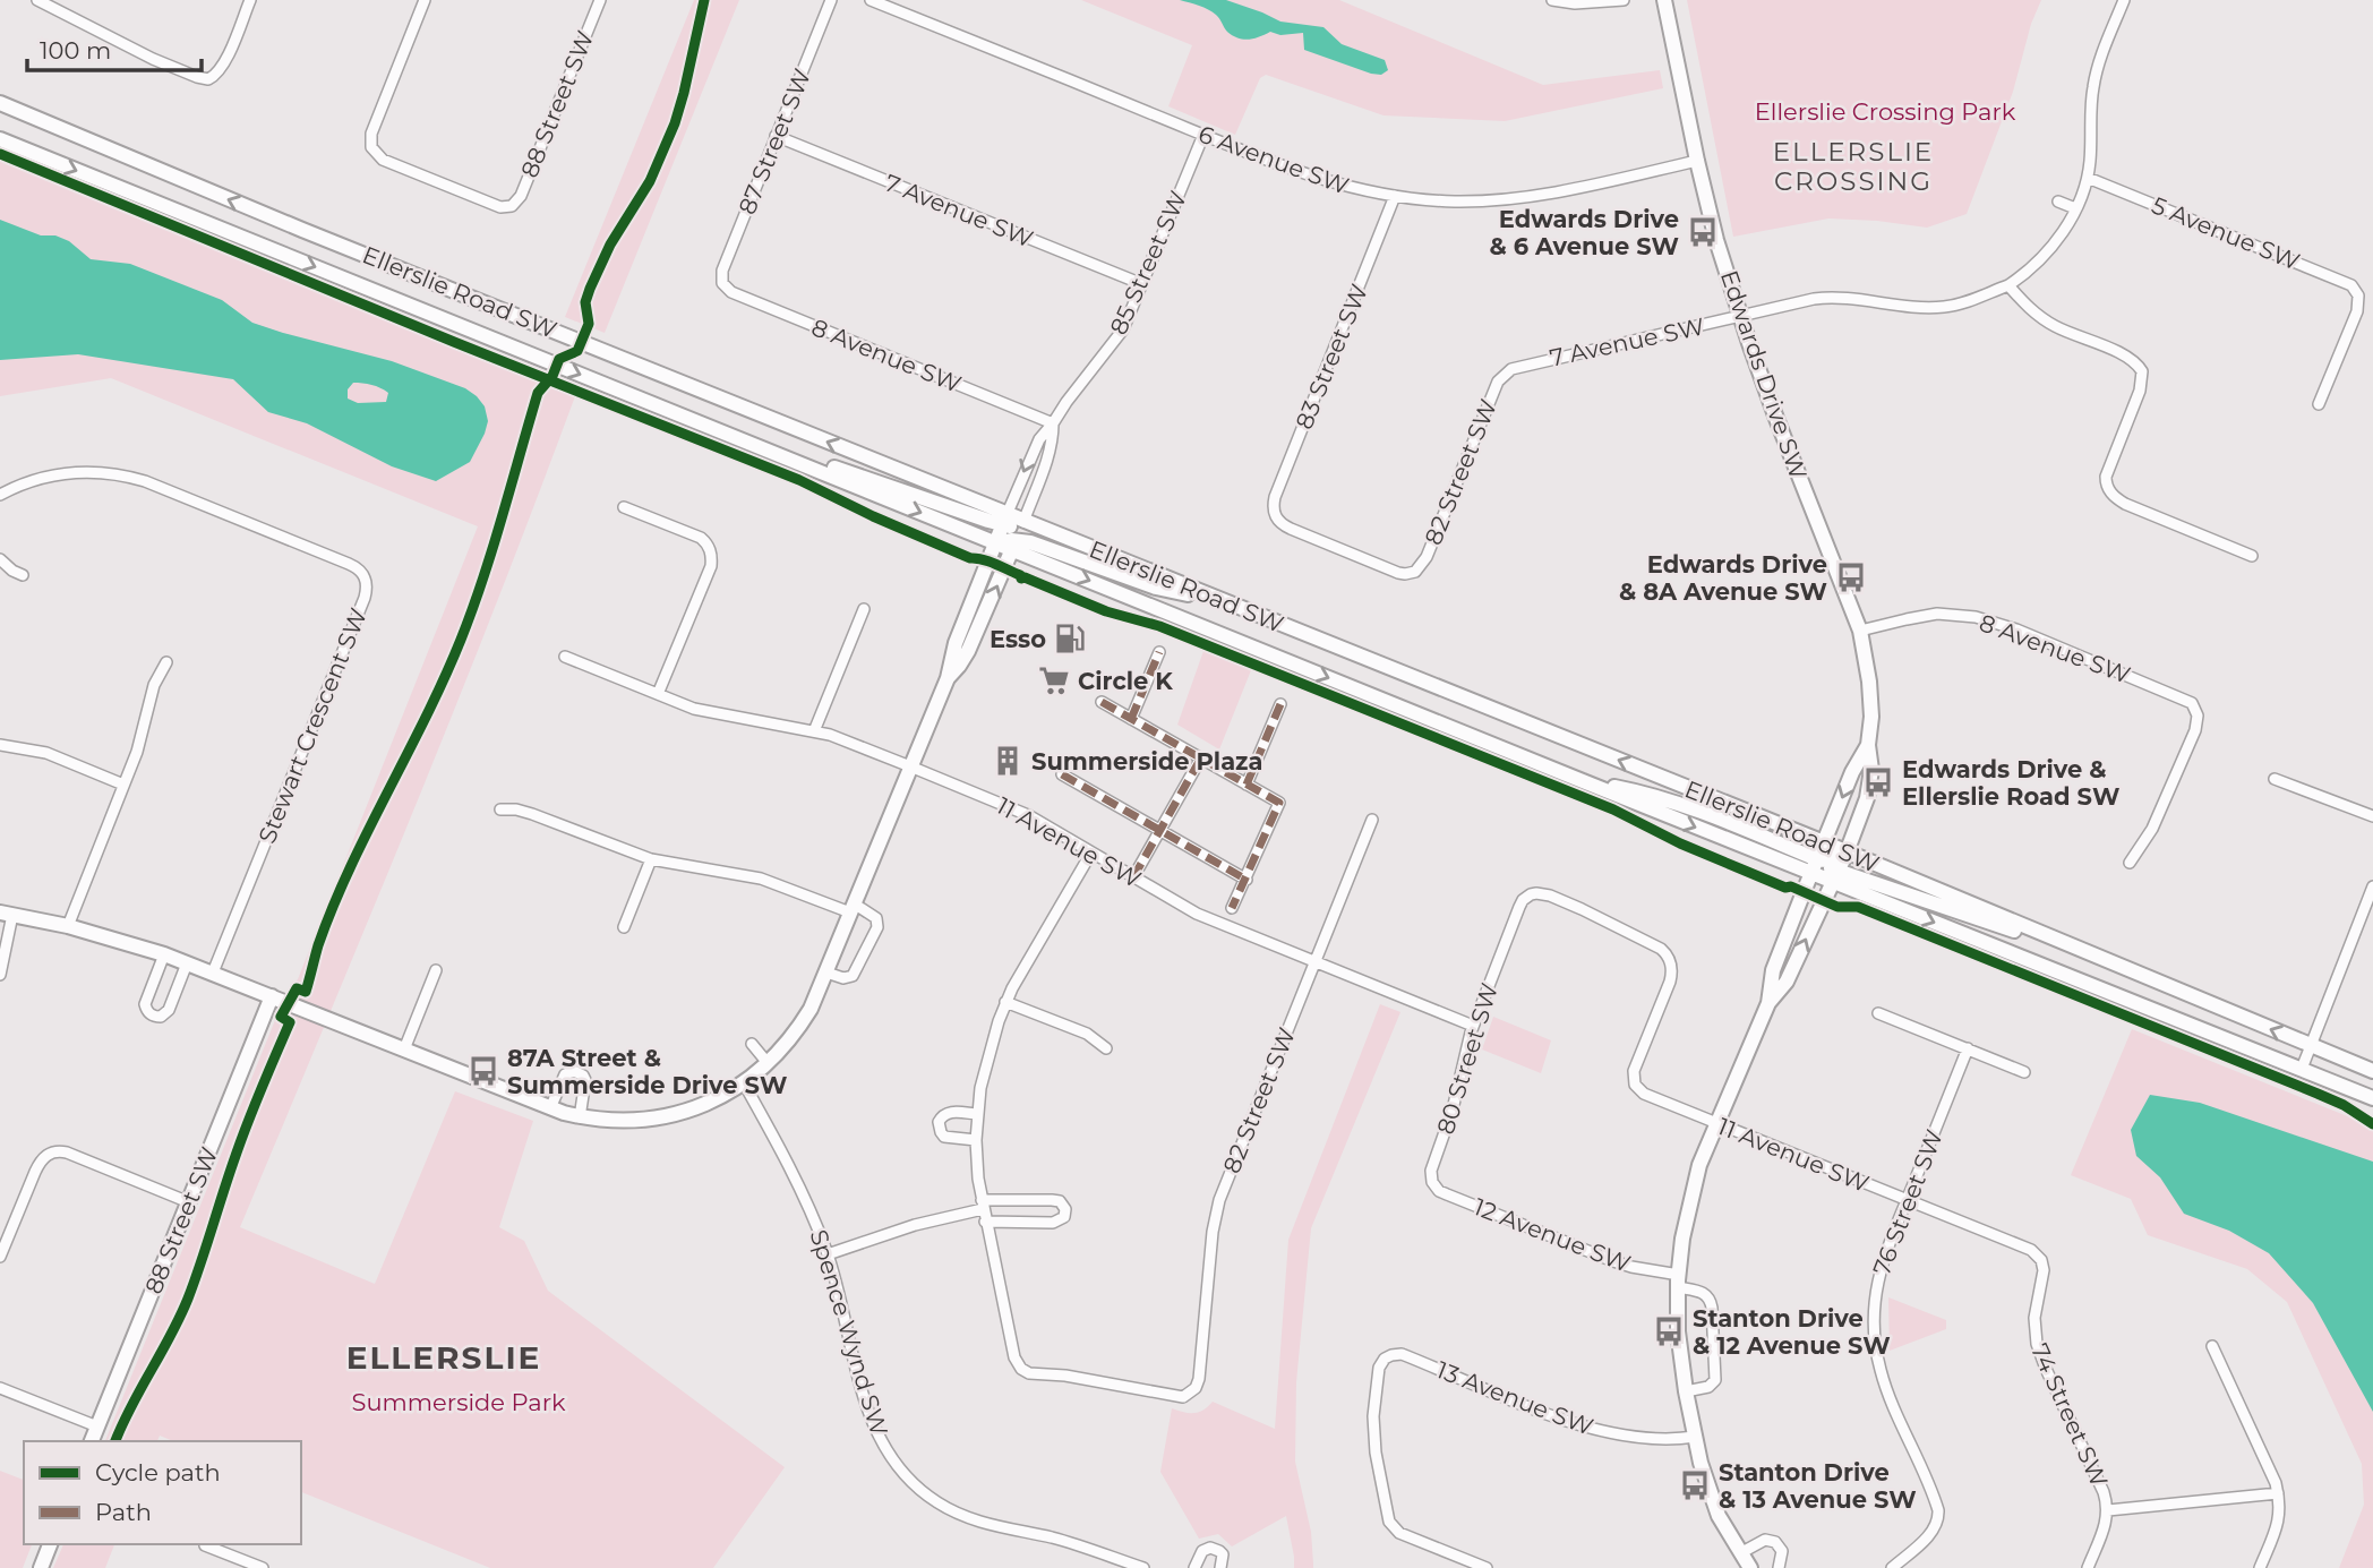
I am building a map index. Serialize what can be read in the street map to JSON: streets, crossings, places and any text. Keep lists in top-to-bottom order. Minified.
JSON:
{"streets":{"main road":["88 Street SW","85 Street SW","Ellerslie Road SW","Edwards Drive SW"],"street":["87 Street SW","6 Avenue SW","7 Avenue SW","5 Avenue SW","8 Avenue SW","83 Street SW","82 Street SW","Stewart Crescent SW","11 Avenue SW","80 Street SW","76 Street SW","12 Avenue SW","Spence Wynd SW","13 Avenue SW","74 Street SW"]},"crossings":[["87 Street SW","7 Avenue SW"],["87 Street SW","8 Avenue SW"],["6 Avenue SW","85 Street SW"],["6 Avenue SW","83 Street SW"],["6 Avenue SW","Edwards Drive SW"],["7 Avenue SW","5 Avenue SW"],["7 Avenue SW","85 Street SW"],["7 Avenue SW","Edwards Drive SW"],["7 Avenue SW","82 Street SW"],["85 Street SW","Ellerslie Road SW"],["85 Street SW","8 Avenue SW"],["Ellerslie Road SW","Edwards Drive SW"],["8 Avenue SW","Edwards Drive SW"],["83 Street SW","82 Street SW"],["82 Street SW","11 Avenue SW"],["11 Avenue SW","80 Street SW"],["11 Avenue SW","76 Street SW"],["11 Avenue SW","74 Street SW"],["80 Street SW","12 Avenue SW"]],"districts":["ELLERSLIE CROSSING","ELLERSLIE"],"parks":["Ellerslie Crossing Park","Summerside Park"],"places":{"bus stop":["Edwards Drive & 6 Avenue SW","Edwards Drive & 8A Avenue SW","Edwards Drive & Ellerslie Road SW","87A Street & Summerside Drive SW","Stanton Drive & 12 Avenue SW","Stanton Drive & 13 Avenue SW"],"fuel station":["Esso"],"supermarket":["Circle K"],"building":["Summerside Plaza"]},"legend":["Cycle path","Path"],"scale_bar":"100 m"}
